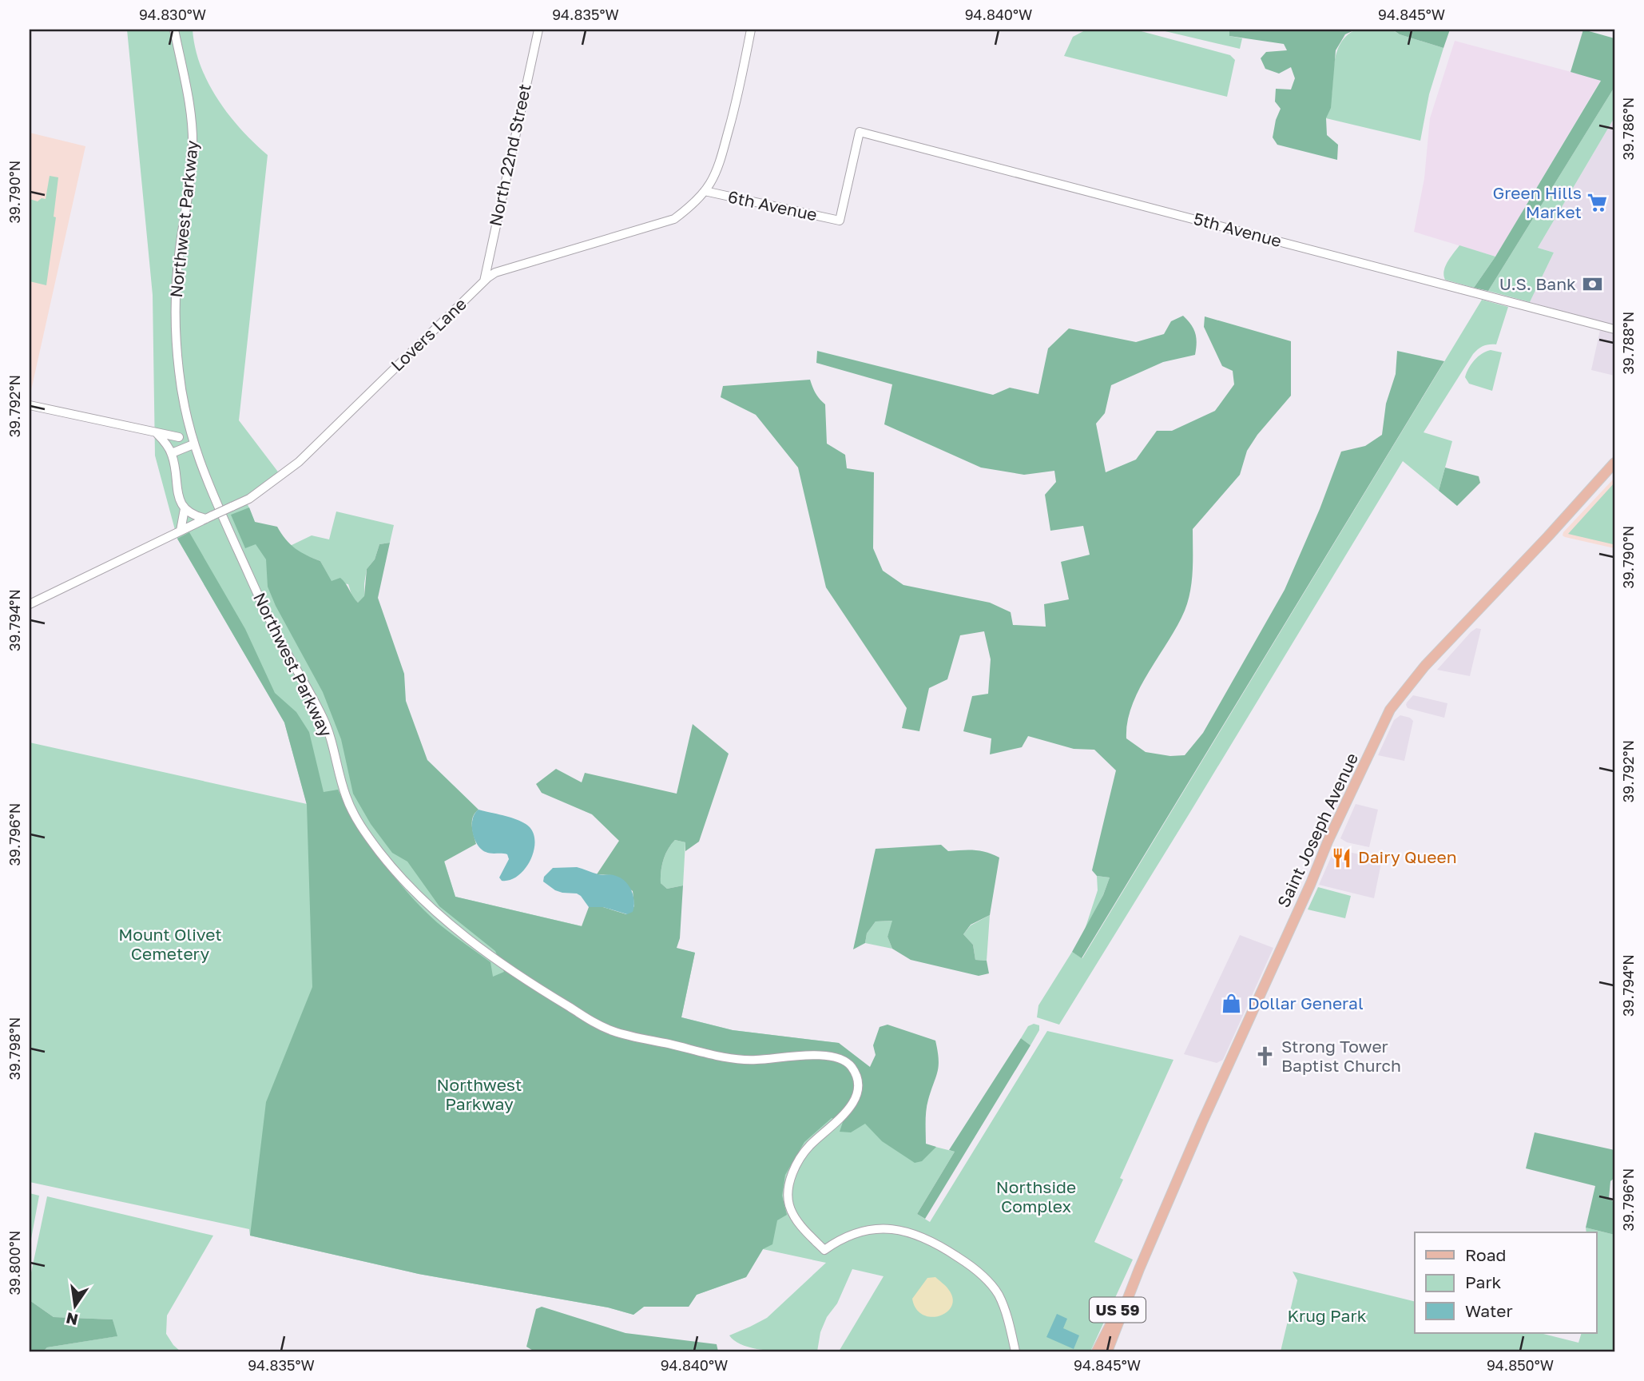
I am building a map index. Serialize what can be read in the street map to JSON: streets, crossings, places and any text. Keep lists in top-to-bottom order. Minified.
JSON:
{"streets":{"main road":["Saint Joseph Avenue","US 59"],"street":["North 22nd Street","6th Avenue","Northwest Parkway","5th Avenue","Lovers Lane"]},"crossings":[["North 22nd Street","Lovers Lane"],["6th Avenue","5th Avenue"],["6th Avenue","Lovers Lane"]],"parks":["Mount Olivet Cemetery","Northwest Parkway","Northside Complex","Krug Park"],"places":{"supermarket":["Green Hills Market"],"bank":["U.S. Bank"],"restaurant":["Dairy Queen"],"shop":["Dollar General"],"church":["Strong Tower Baptist Church"]},"legend":["Road","Park","Water"],"north":"bottom","coordinates":["94.830°W","94.835°W","94.840°W","94.845°W","39.786°N","39.790°N","39.788°N","39.792°N","39.794°N","39.796°N","39.798°N","39.800°N","94.850°W"]}
